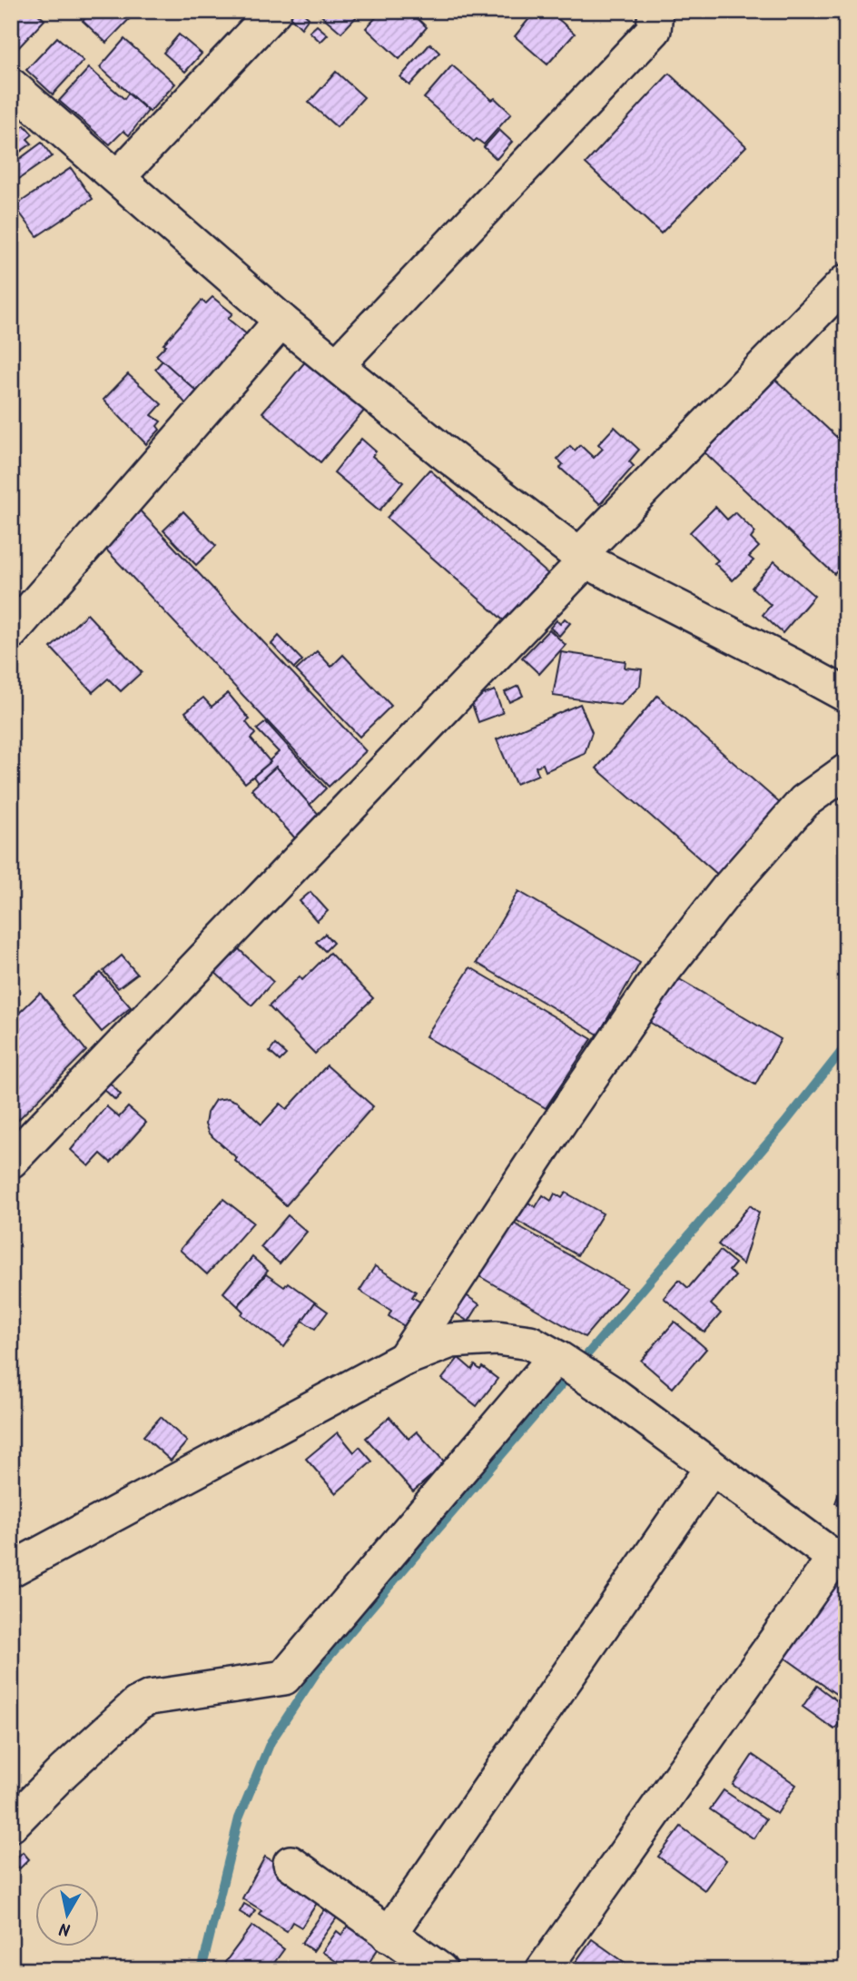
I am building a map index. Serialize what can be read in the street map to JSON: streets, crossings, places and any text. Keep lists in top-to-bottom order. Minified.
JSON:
{"north":"bottom"}
